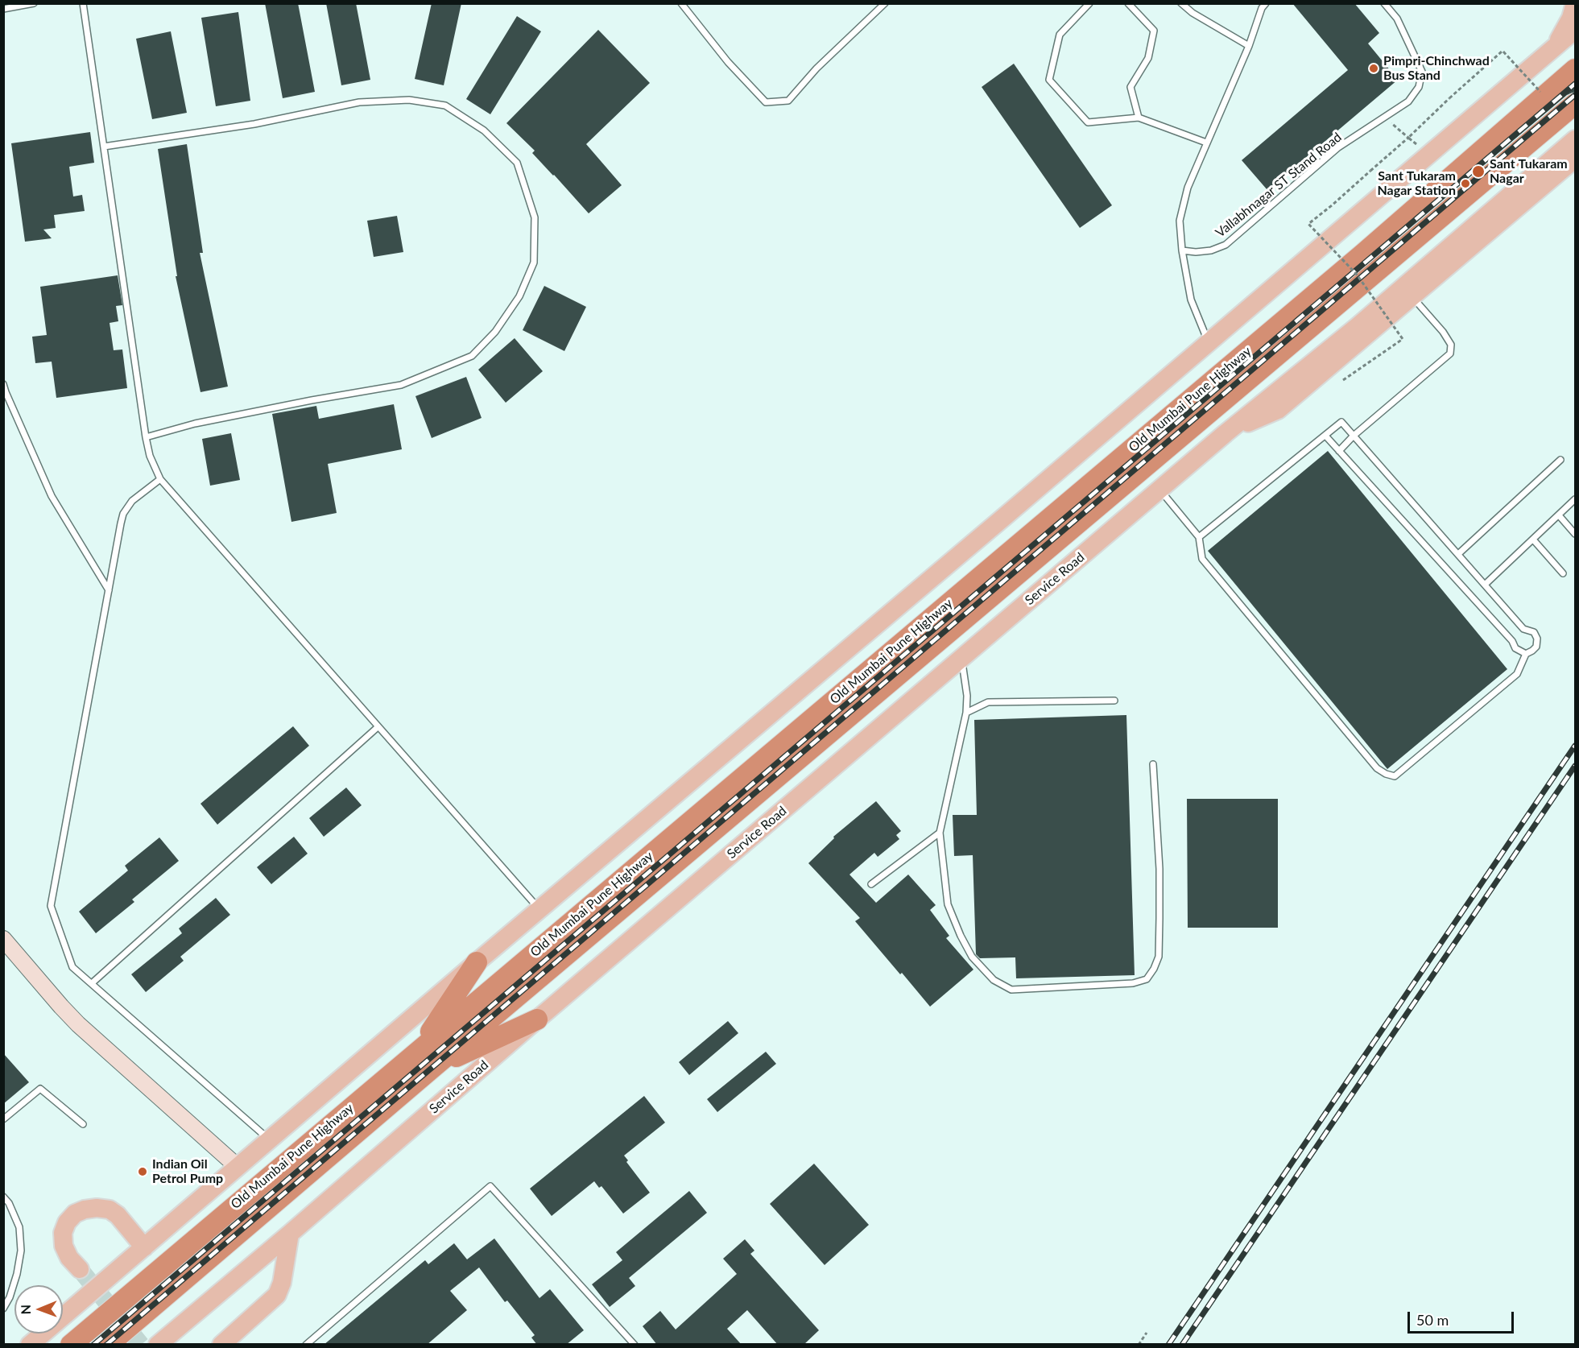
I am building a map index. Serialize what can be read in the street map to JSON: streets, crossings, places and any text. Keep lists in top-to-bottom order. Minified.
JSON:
{"streets":{"highway":["Old Mumbai Pune Highway"],"main road":["Service Road"],"lane":["Vallabhnagar ST Stand Road"]},"places":["Pimpri-Chinchwad Bus Stand","Sant Tukaram Nagar","Sant Tukaram Nagar Station","Indian Oil Petrol Pump"],"scale_bar":"50 m","north":"left"}
